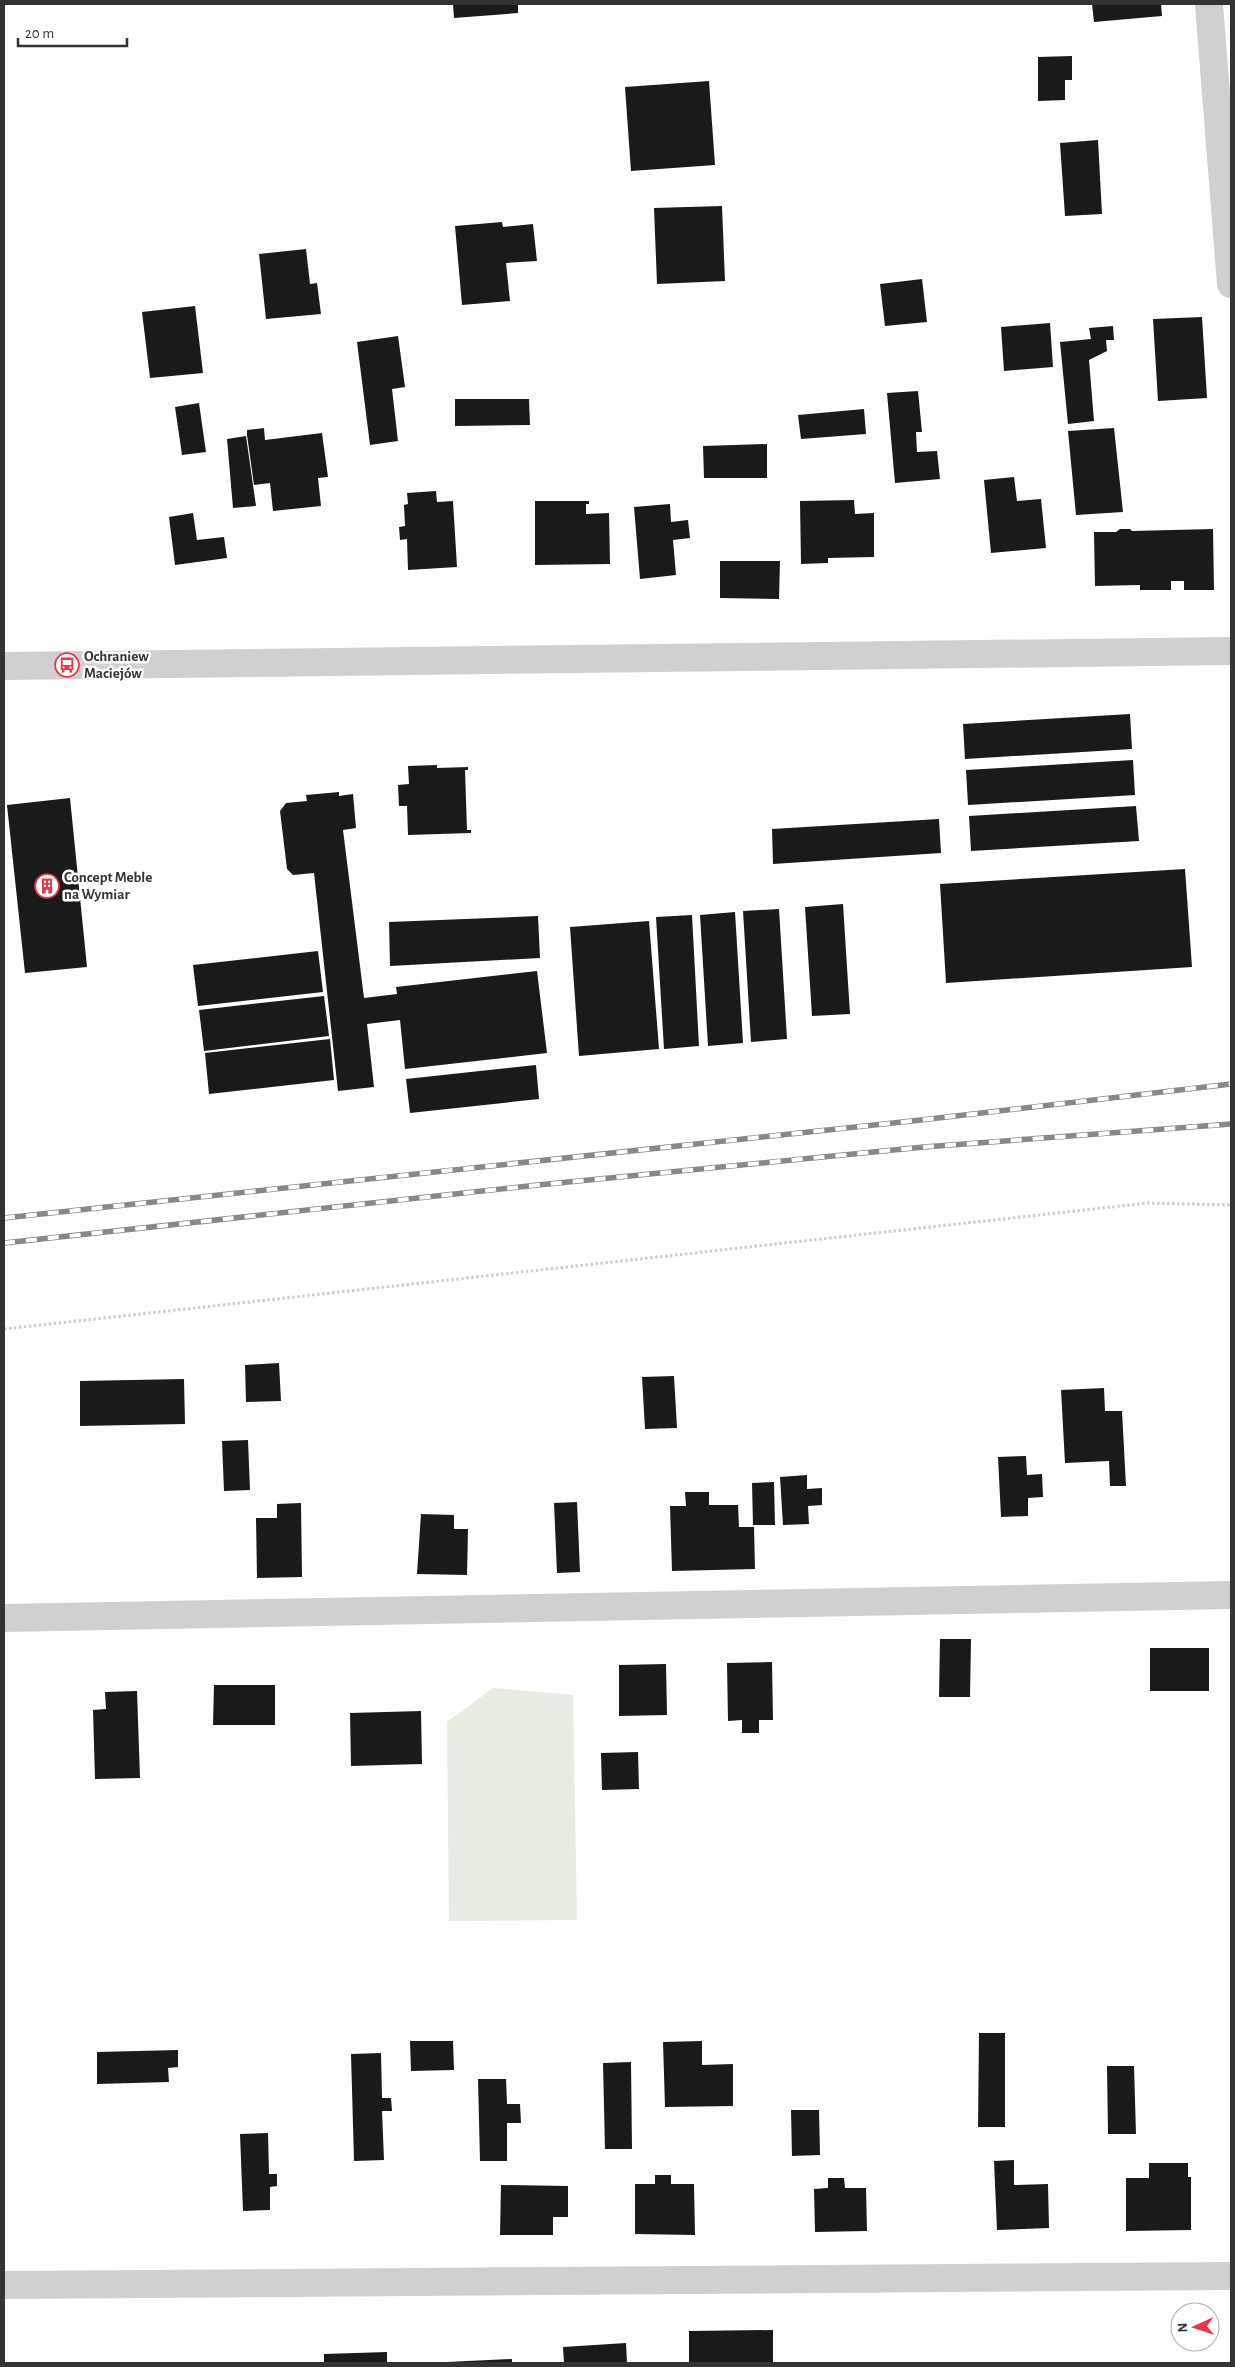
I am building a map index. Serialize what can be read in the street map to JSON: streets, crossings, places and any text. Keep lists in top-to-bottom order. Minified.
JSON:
{"places":{"bus stop":["Ochraniew Maciejów"],"building":["Concept Meble na Wymiar"]},"scale_bar":"20 m","north":"left"}
